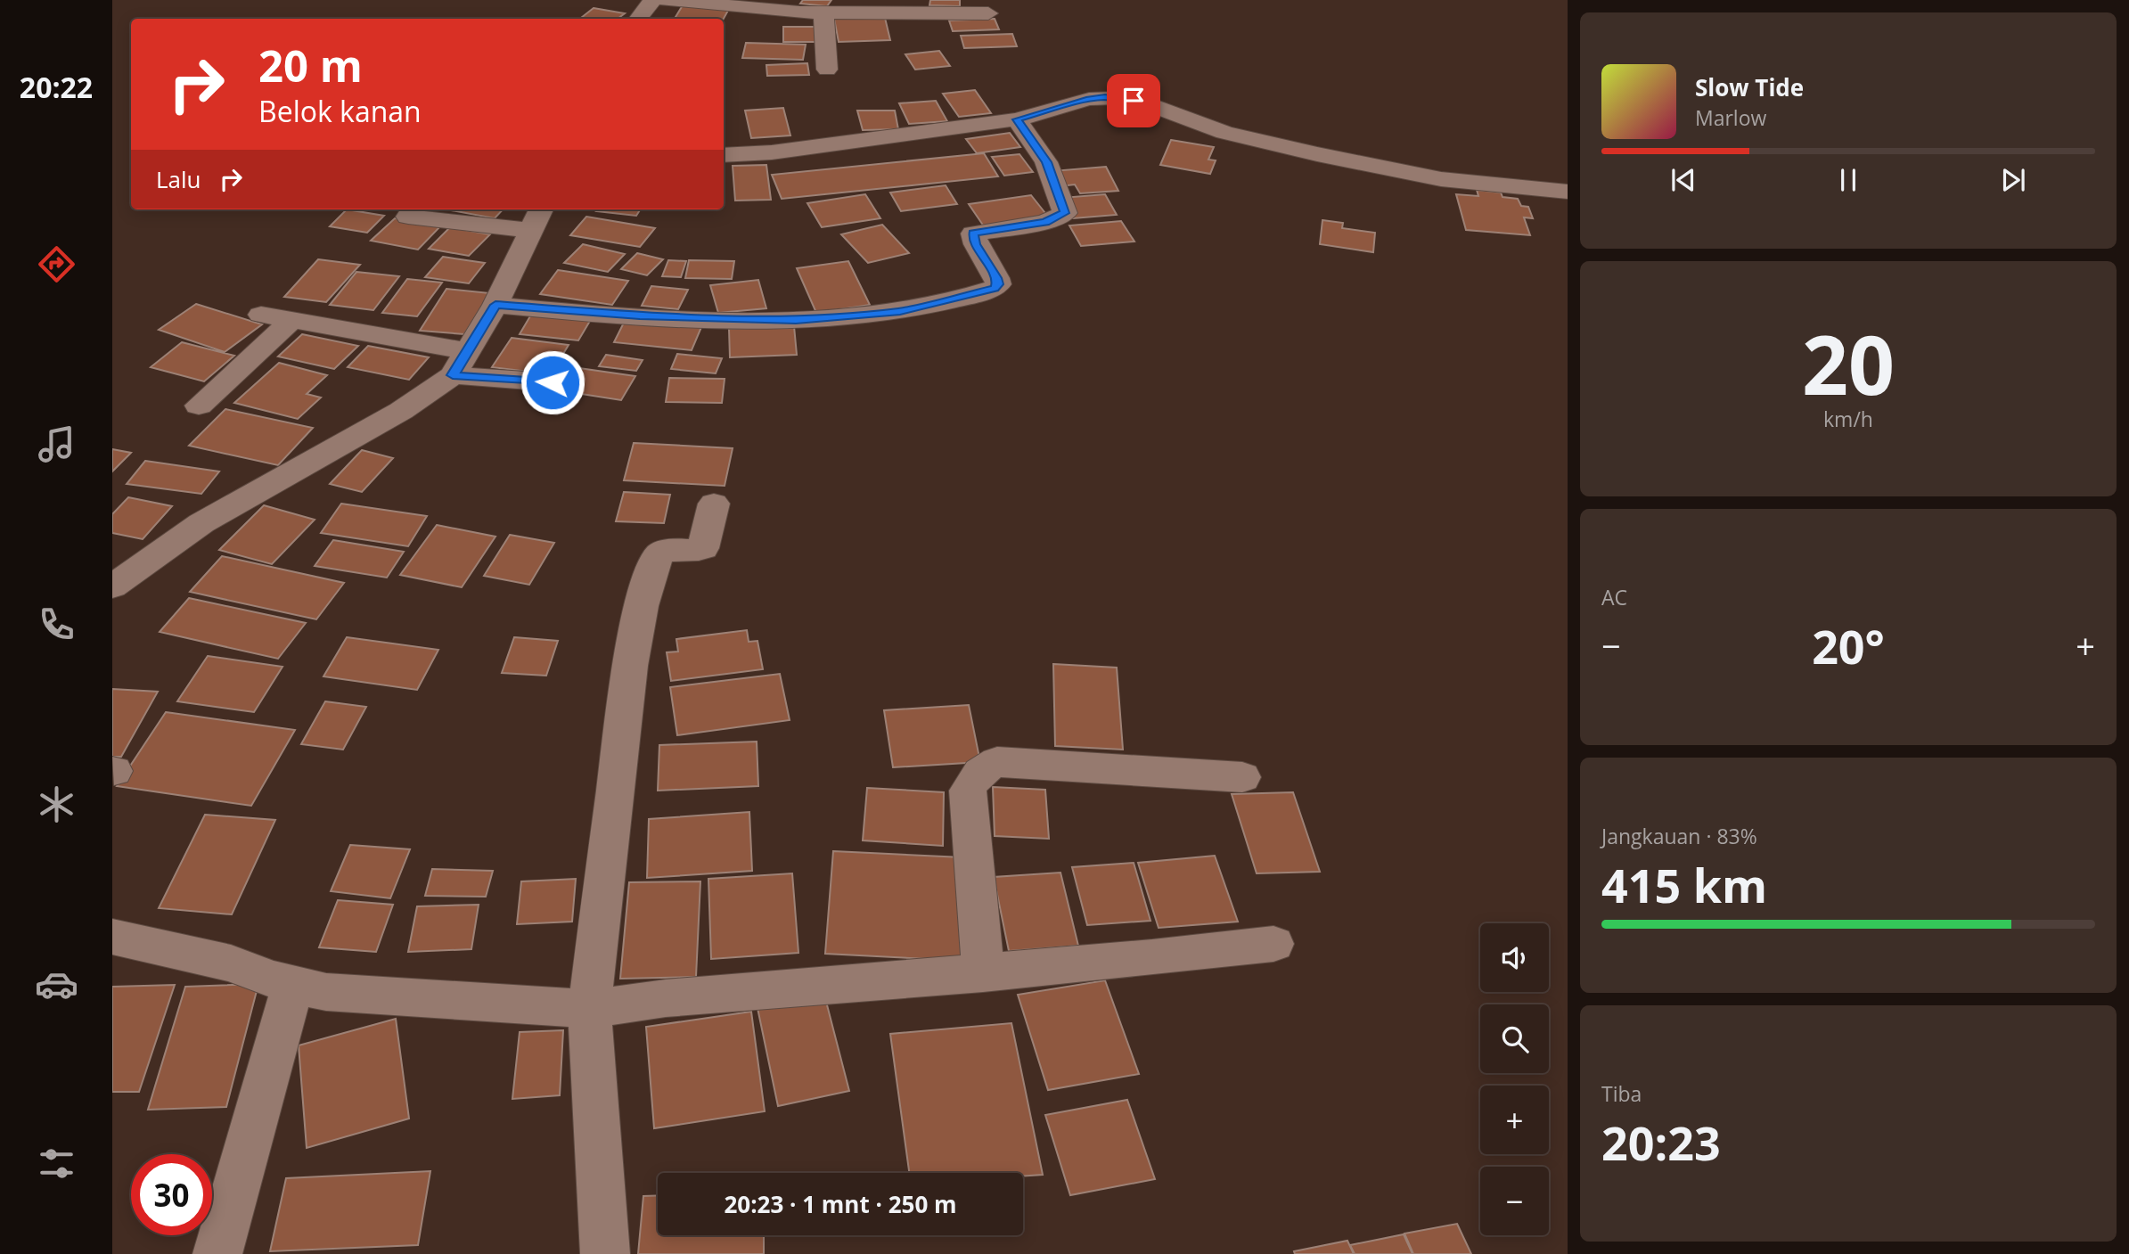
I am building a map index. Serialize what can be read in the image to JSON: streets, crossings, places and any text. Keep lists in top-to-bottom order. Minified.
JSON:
{"page":{"tabs":"20:22","turn":["20 m","Belok kanan"],"song":["Slow Tide","Marlow"],"then":"Lalu","tile":[["20","km/h"],"AC",["Jangkauan · 83%","415 km"],["Tiba","20:23"]],"heat":["−","20°","+"],"map_buttons":["+","−"],"limit":"30","trip":"20:23 · 1 mnt · 250 m"}}
